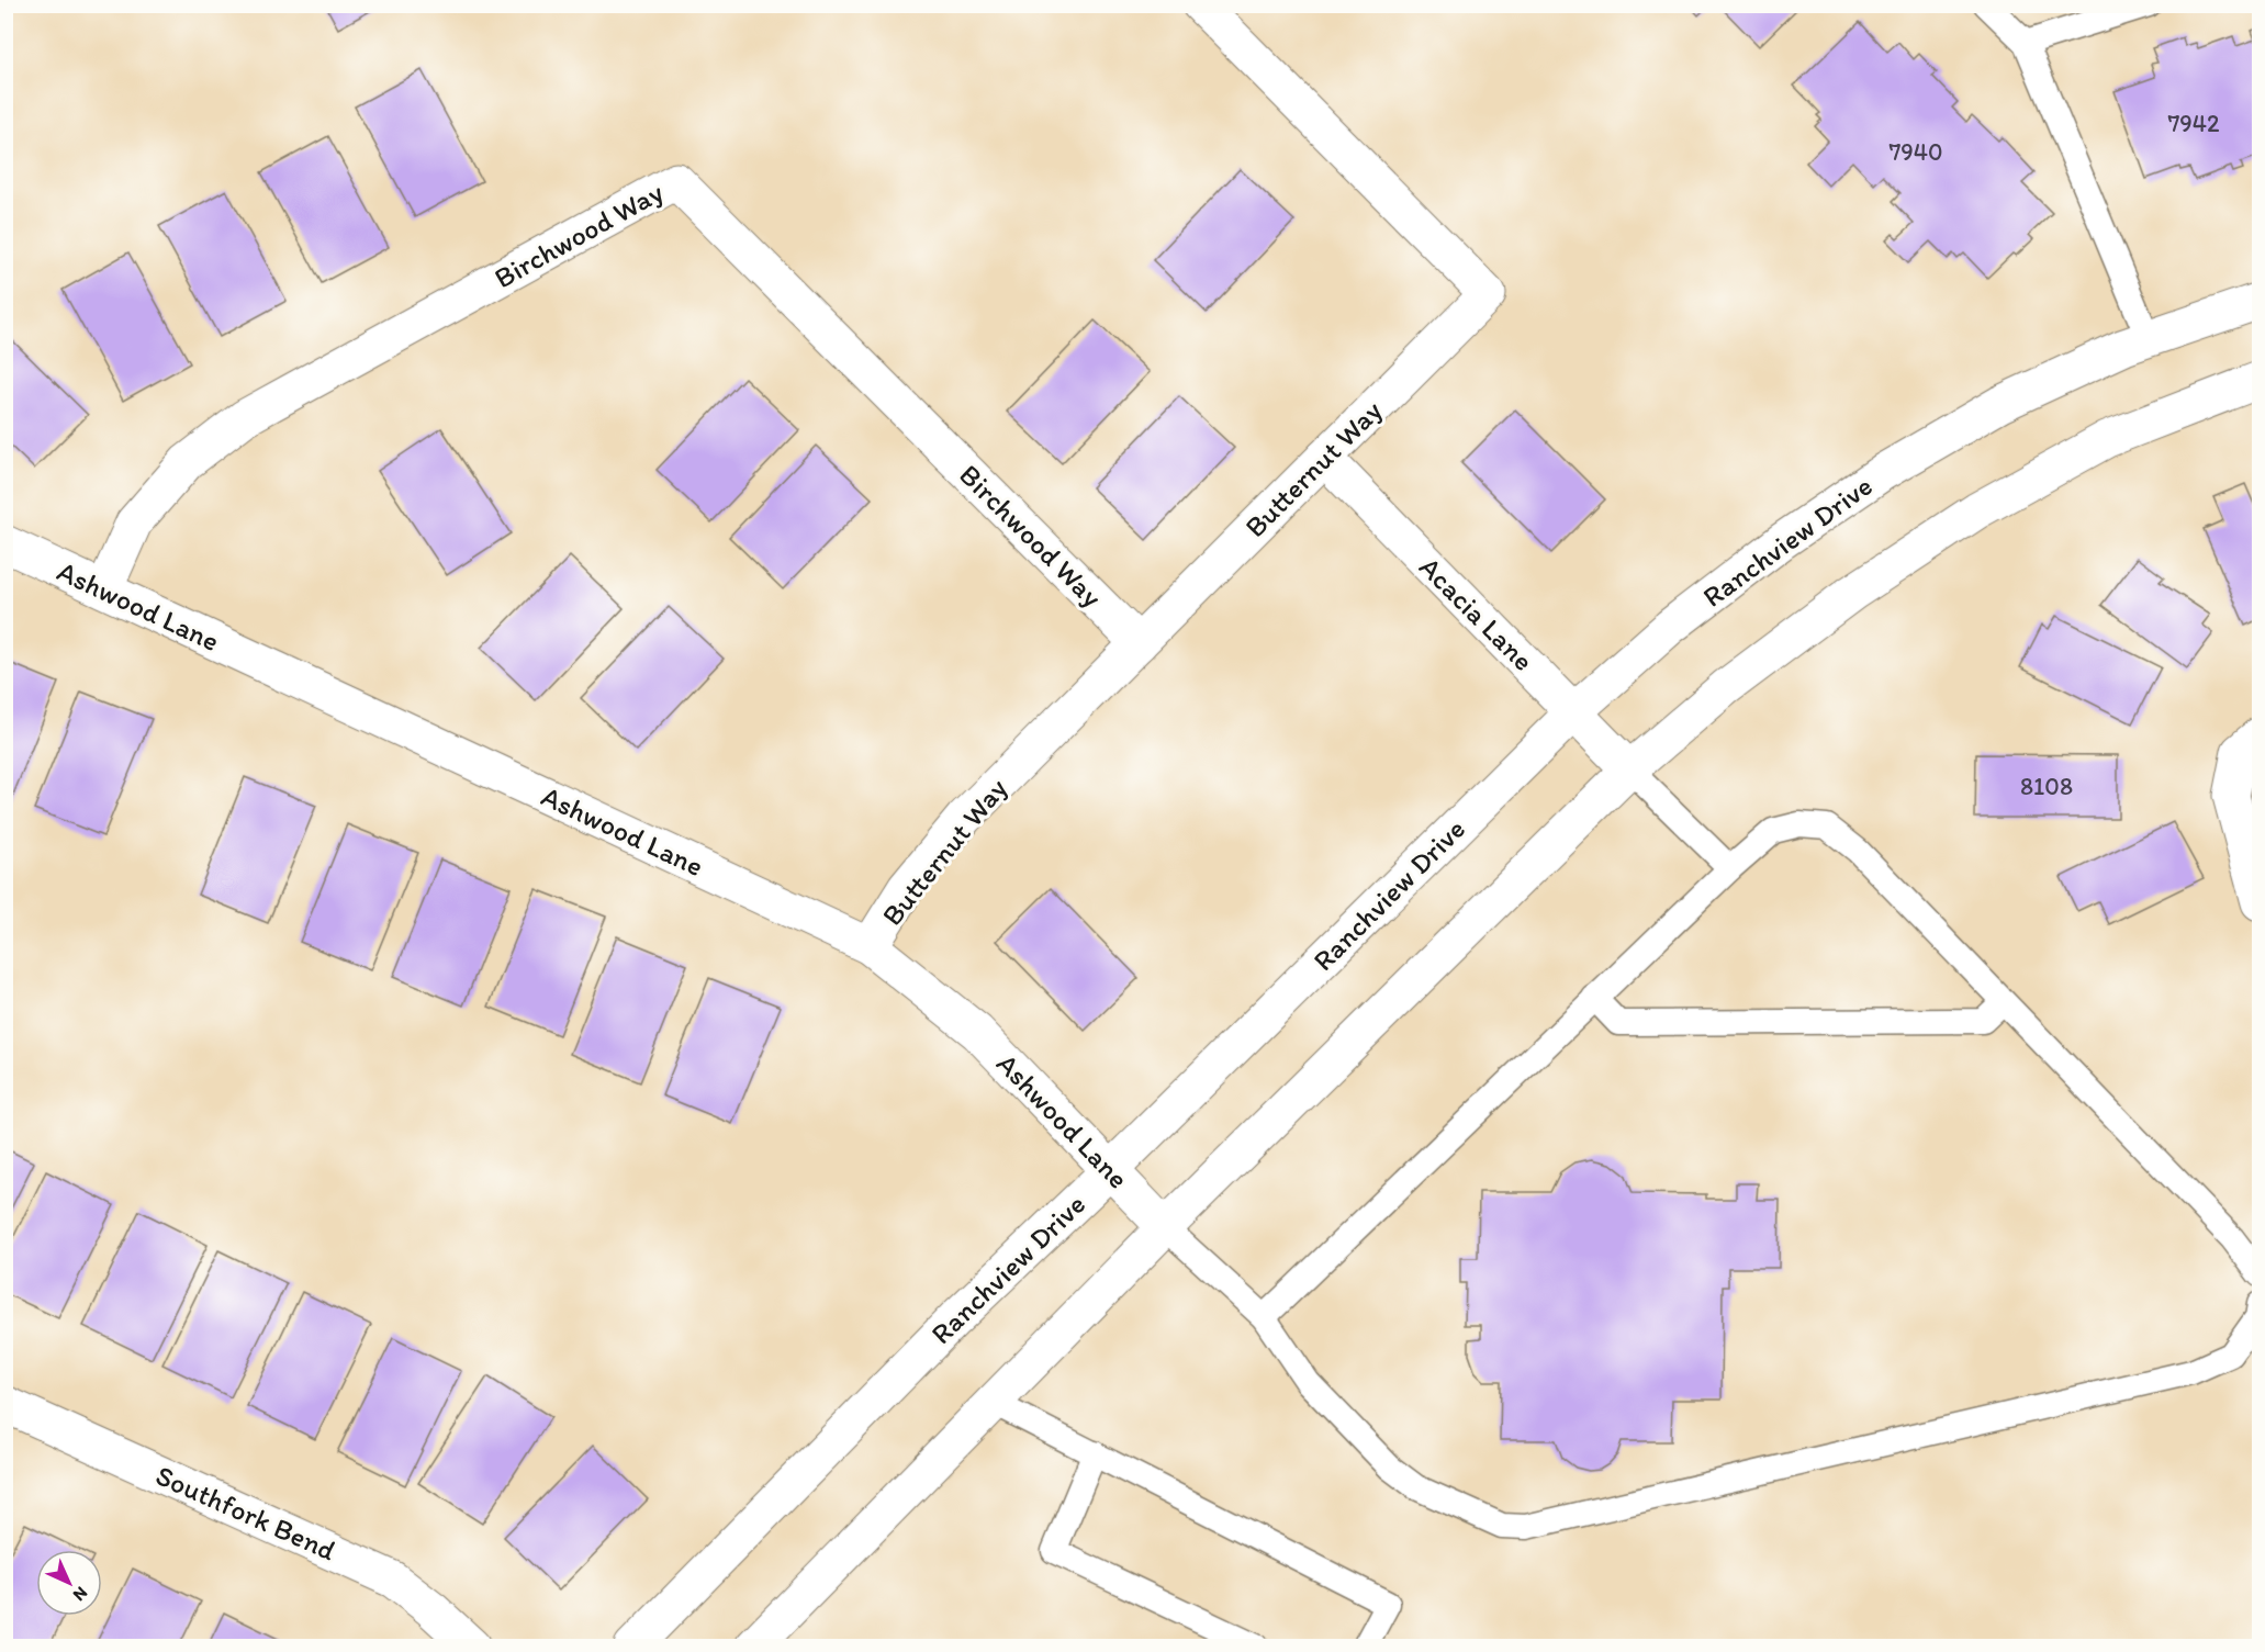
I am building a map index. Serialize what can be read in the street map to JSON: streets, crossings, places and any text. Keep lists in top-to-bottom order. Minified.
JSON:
{"streets":{"street":["Birchwood Way","Butternut Way","Ranchview Drive","Ashwood Lane","Acacia Lane","Southfork Bend"]},"crossings":[["Birchwood Way","Butternut Way"],["Birchwood Way","Ashwood Lane"],["Butternut Way","Ashwood Lane"],["Butternut Way","Acacia Lane"],["Ranchview Drive","Ashwood Lane"],["Ranchview Drive","Acacia Lane"]],"house_numbers":["7942","7940","8108"],"north":"bottom right"}
